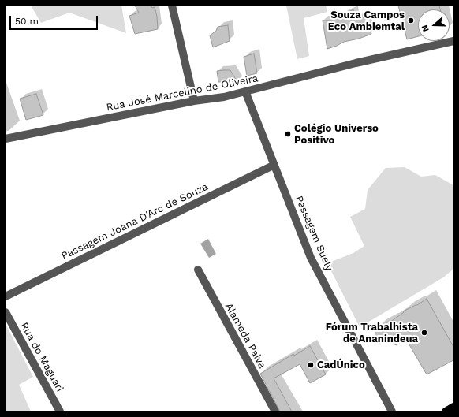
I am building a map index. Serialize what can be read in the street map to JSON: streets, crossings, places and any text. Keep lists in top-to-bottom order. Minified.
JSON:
{"streets":{"street":["Rua José Marcelino de Oliveira","Passagem Joana D'Arc de Souza","Passagem Suely","Alameda Paiva","Rua do Maguari"]},"crossings":[["Rua José Marcelino de Oliveira","Passagem Suely"],["Passagem Joana D'Arc de Souza","Passagem Suely"]],"places":["Souza Campos Eco Ambiemtal","Colégio Universo Positivo","Fórum Trabalhista de Ananindeua","CadÚnico"],"scale_bar":"50 m","north":"left"}
